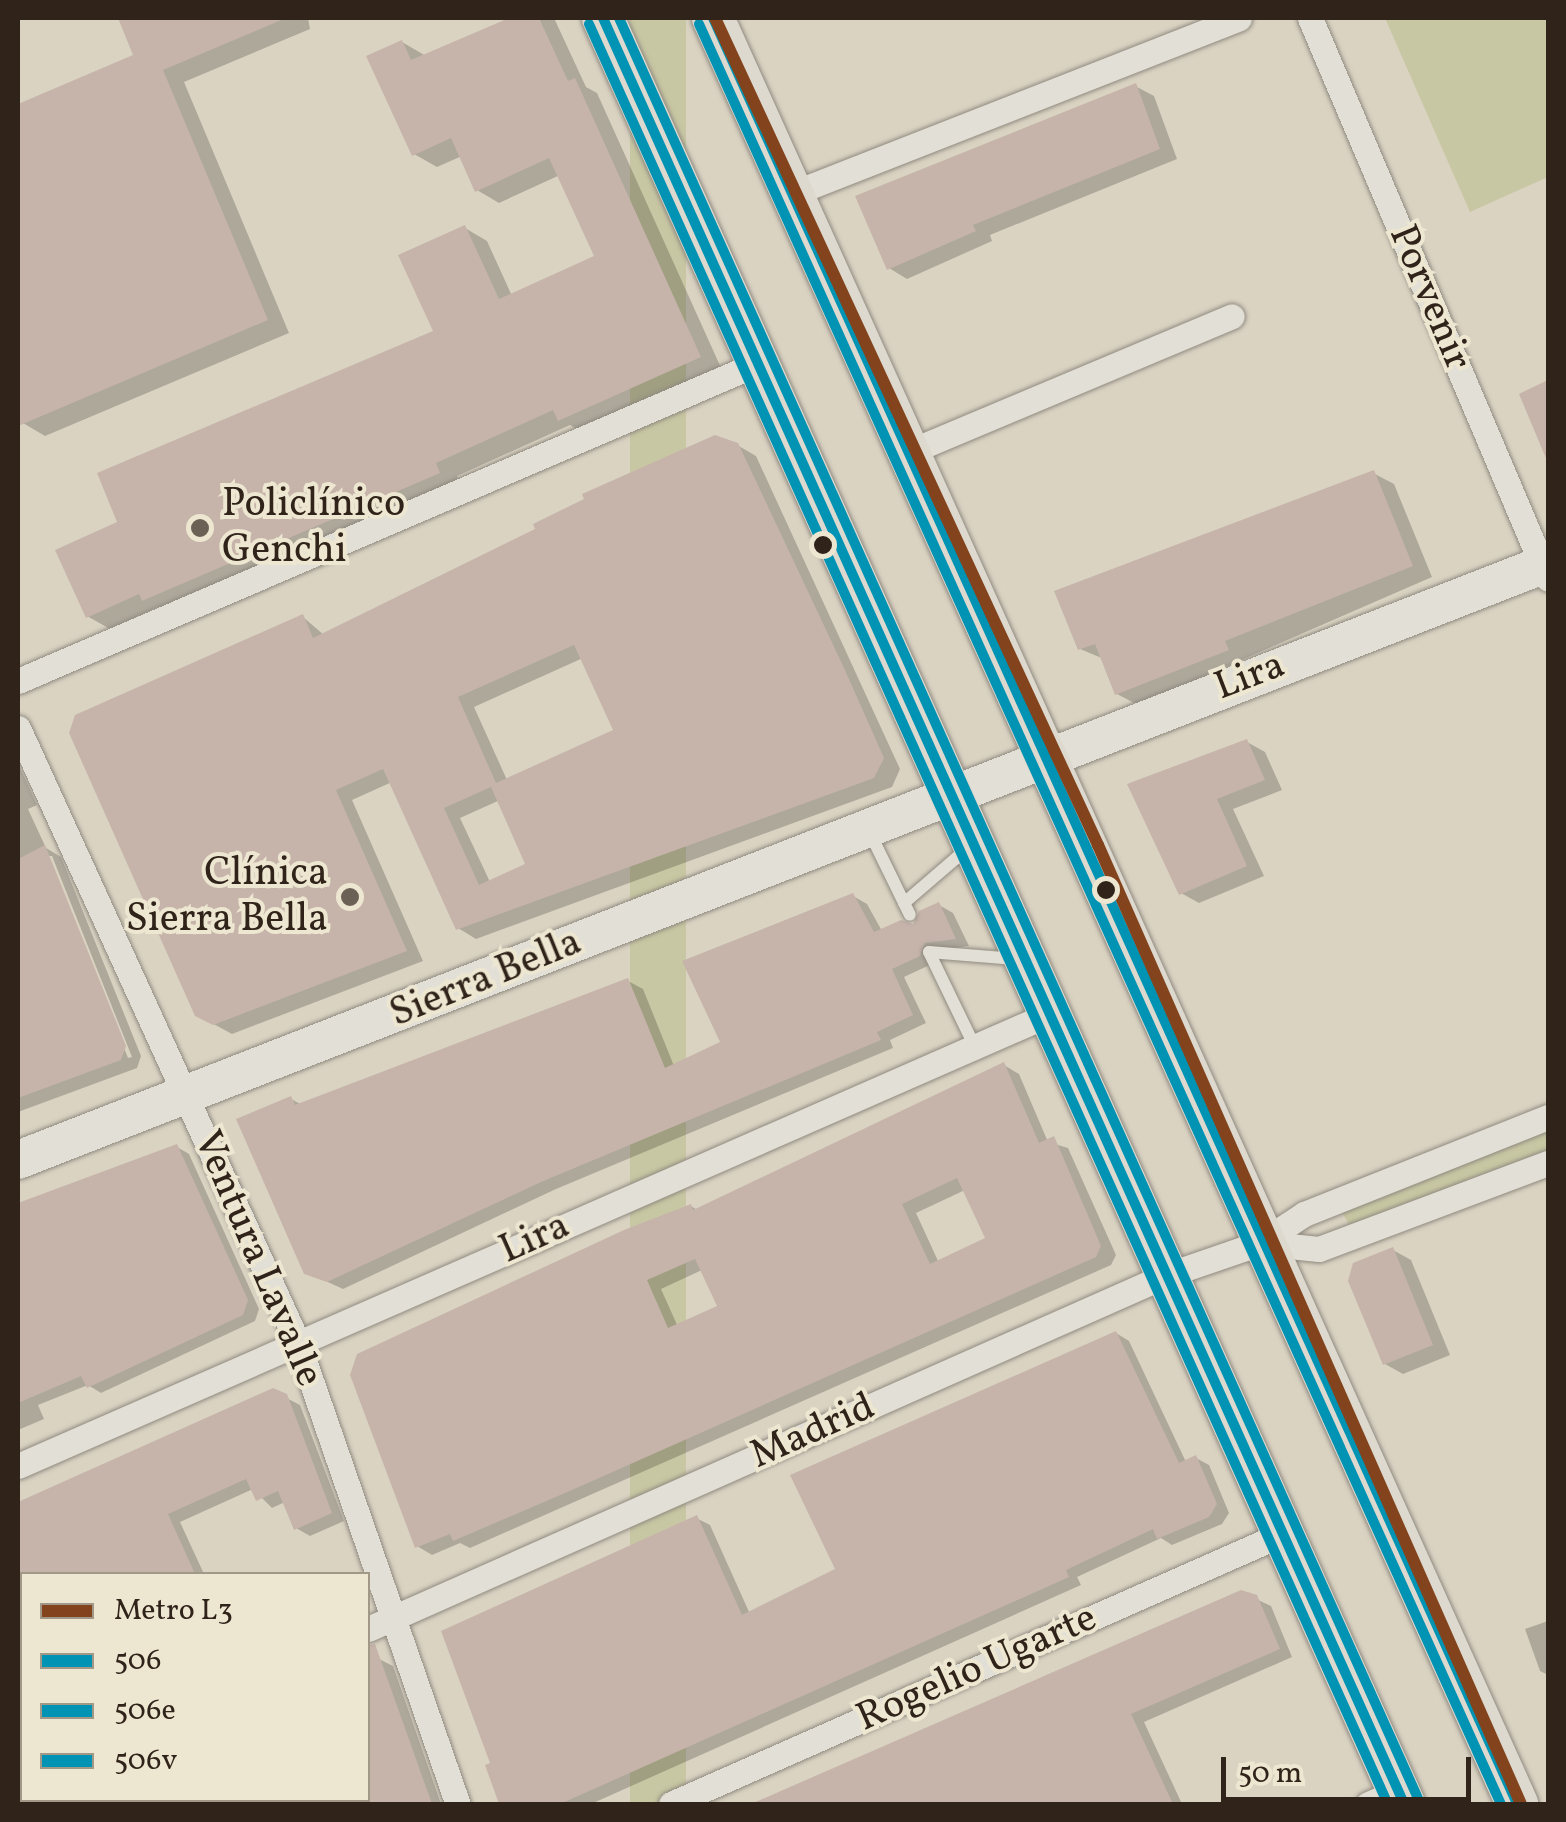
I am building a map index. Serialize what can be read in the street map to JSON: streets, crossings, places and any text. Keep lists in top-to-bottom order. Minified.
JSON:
{"streets":{"main road":["Lira","Sierra Bella"],"street":["Porvenir","Ventura Lavalle","Madrid","Rogelio Ugarte"]},"crossings":[["Porvenir","Lira"],["Lira","Sierra Bella"],["Lira","Ventura Lavalle"],["Sierra Bella","Ventura Lavalle"],["Ventura Lavalle","Madrid"]],"places":["Policlínico Genchi","Clínica Sierra Bella"],"lines":["metro line L3","transit line 506","transit line 506v","transit line 506e"],"legend":["Metro L3","506","506e","506v"],"scale_bar":"50 m"}
